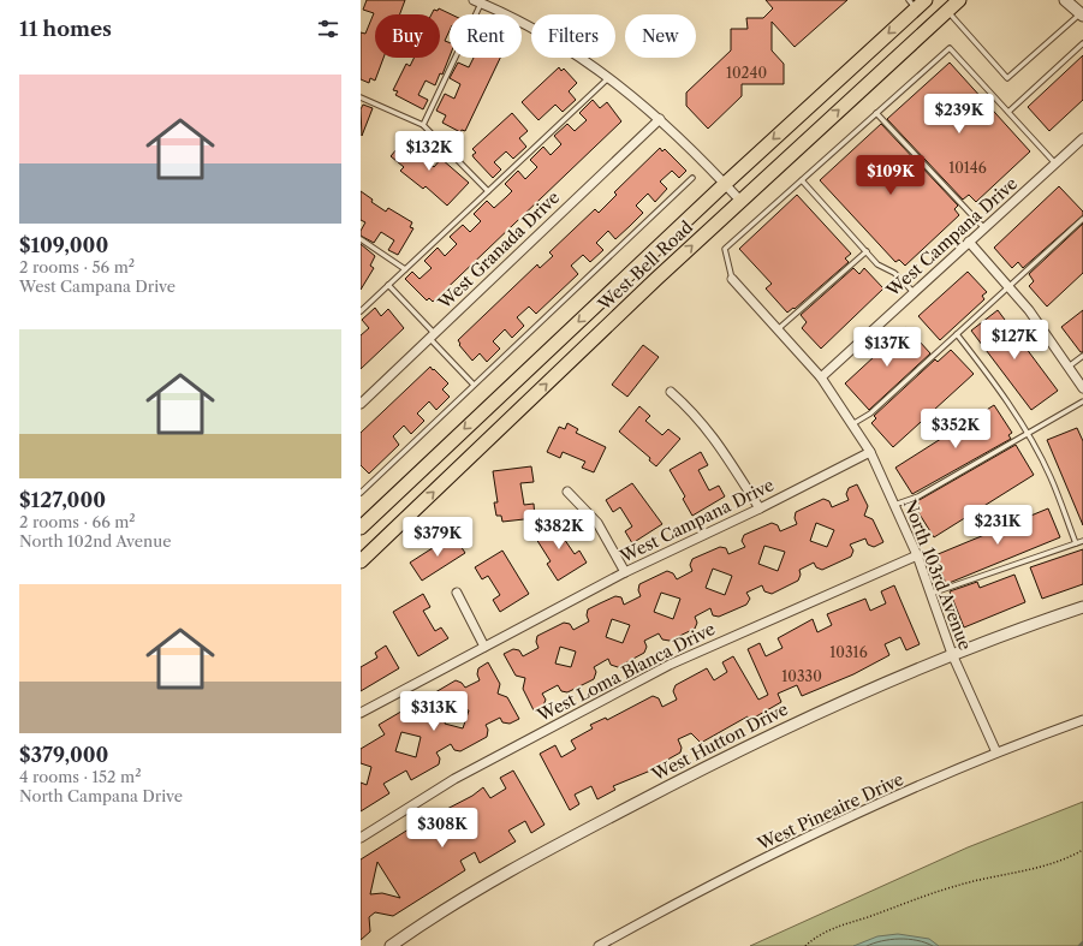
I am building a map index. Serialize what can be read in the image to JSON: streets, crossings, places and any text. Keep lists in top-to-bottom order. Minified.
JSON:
{"streets":{"main road":["West Bell Road"],"street":["West Campana Drive","West Granada Drive","North 103rd Avenue","West Loma Blanca Drive","West Hutton Drive","West Pineaire Drive"]},"crossings":[["West Campana Drive","North 103rd Avenue"],["North 103rd Avenue","West Loma Blanca Drive"],["North 103rd Avenue","West Hutton Drive"],["North 103rd Avenue","West Pineaire Drive"]],"house_numbers":["10240","10146","10316","10330"],"page":{"heading":"11 homes","chip":["Buy","Rent","Filters","New"],"list":[{"name":"$109,000","note":"2 rooms · 56 m² · West Campana Drive"},{"name":"$127,000","note":"2 rooms · 66 m² · North 102nd Avenue"},{"name":"$379,000","note":"4 rooms · 152 m² · North Campana Drive"}],"price":["$239K","$132K","$109K","$127K","$137K","$352K","$231K","$382K","$379K","$313K","$308K"]}}
